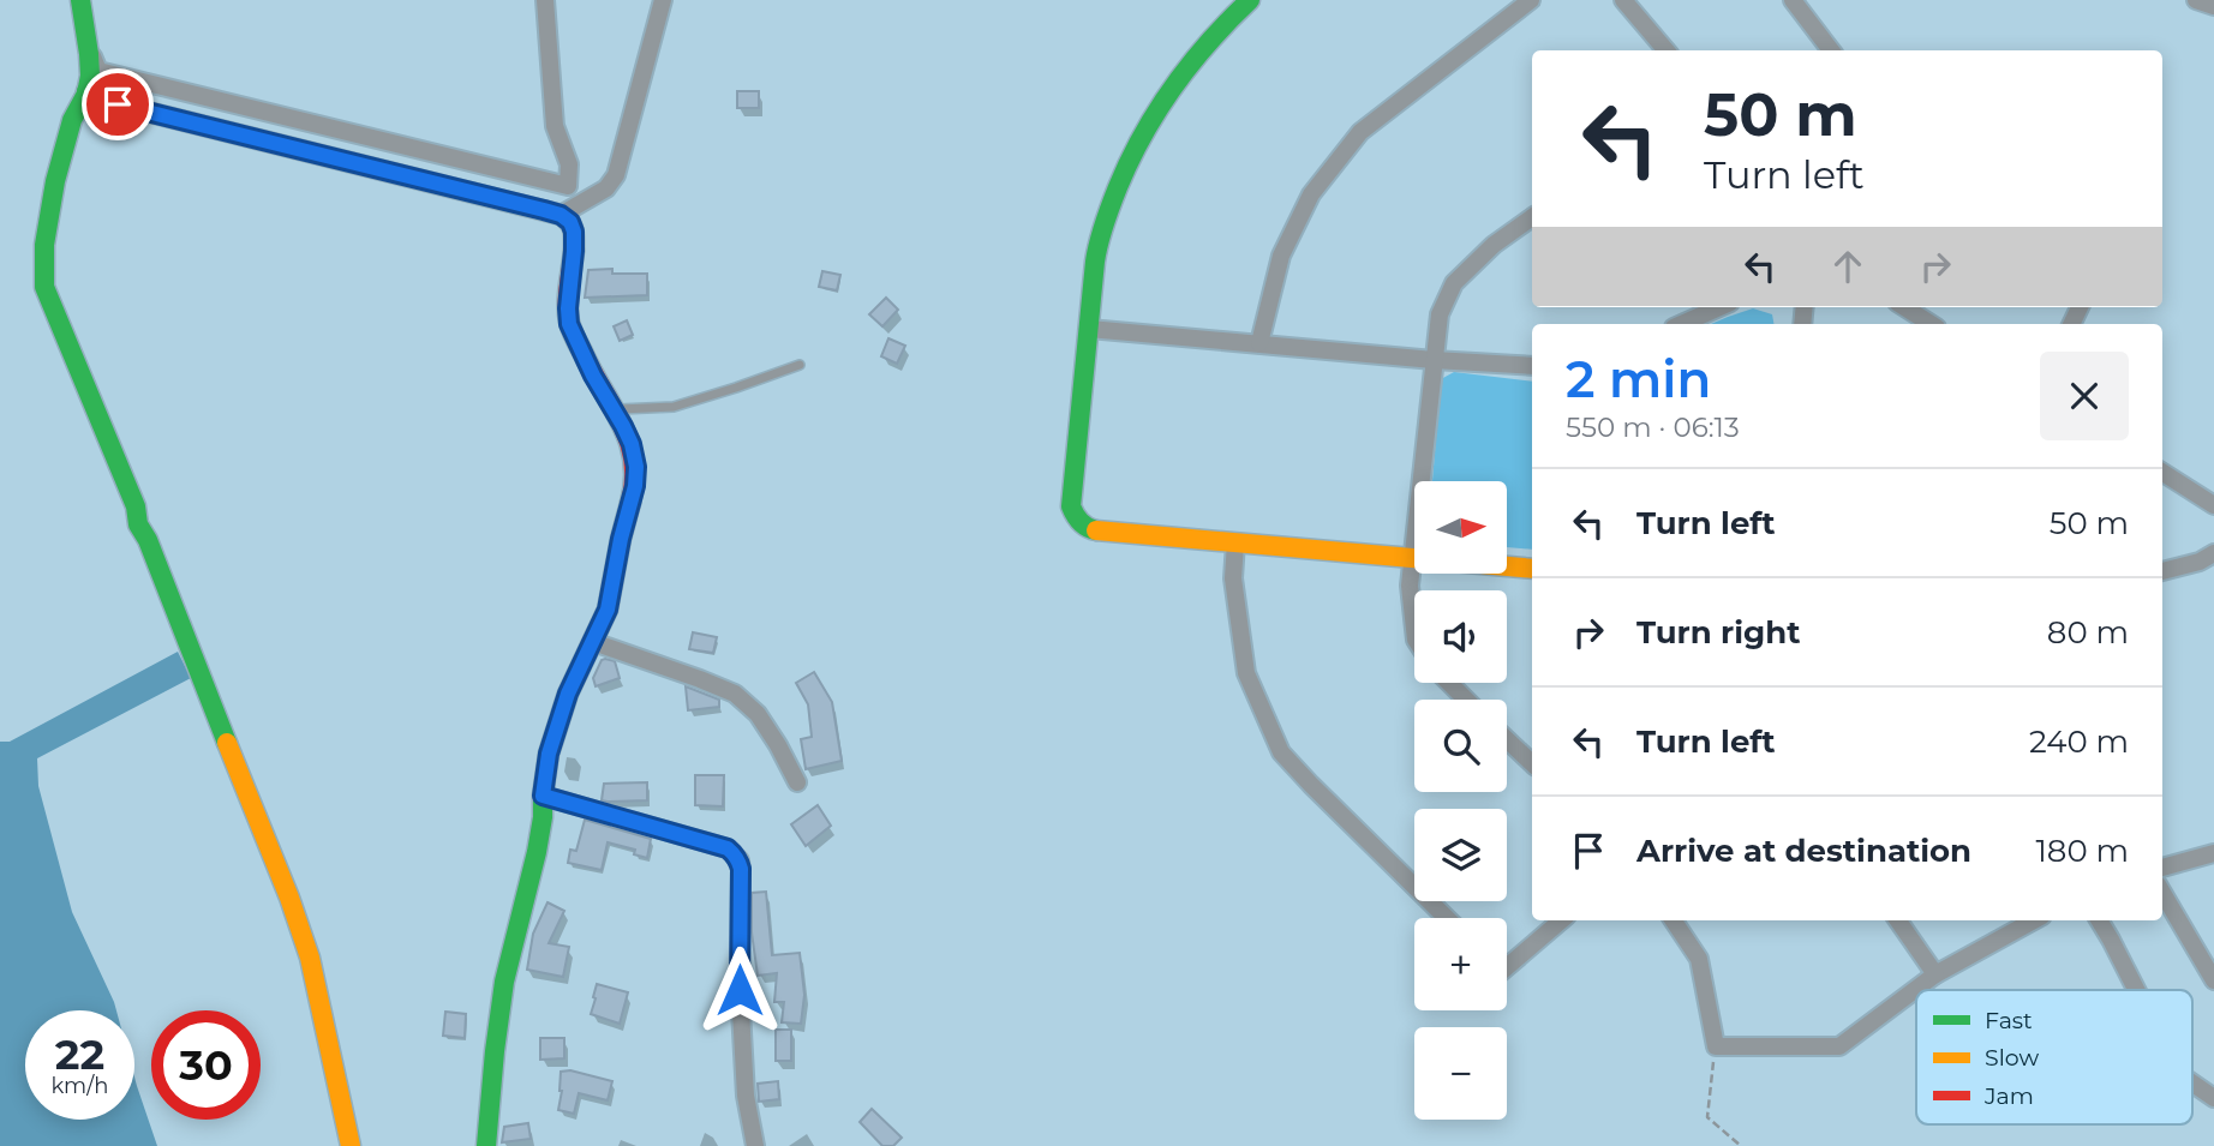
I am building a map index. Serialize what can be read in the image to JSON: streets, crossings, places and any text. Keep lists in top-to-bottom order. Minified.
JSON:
{"legend":["Fast","Slow","Jam"],"north":"right","page":{"turn":["50 m","Turn left"],"heading":["2 min","550 m · 06:13"],"list":[{"name":"Turn left","value":"50 m"},{"name":"Turn right","value":"80 m"},{"name":"Turn left","value":"240 m"},{"name":"Arrive at destination","value":"180 m"}],"map_buttons":["+","−"],"speed":"22 km/h","limit":"30"}}
